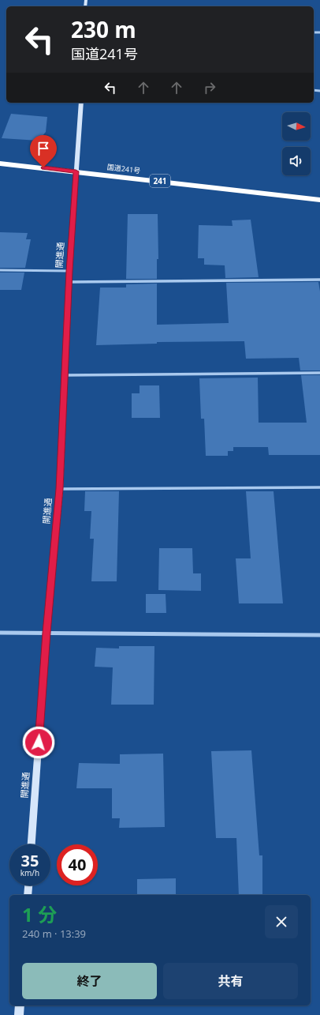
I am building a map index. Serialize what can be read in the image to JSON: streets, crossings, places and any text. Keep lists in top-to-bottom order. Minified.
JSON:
{"streets":{"highway":["国道241号","241"],"street":["開進通"]},"crossings":[["国道241号","開進通"]],"north":"right","page":{"turn":["230 m","国道241号"],"speed":"35 km/h","limit":"40","heading":["1 分","240 m · 13:39"],"buttons":["終了","共有"]}}
